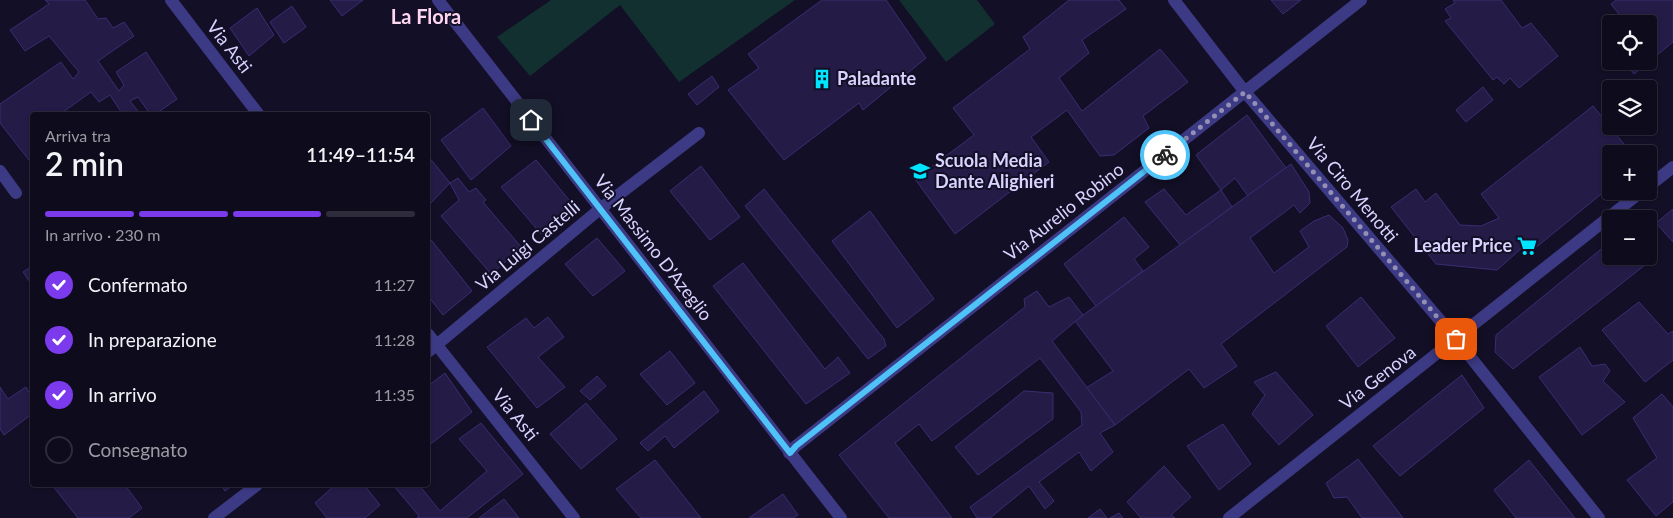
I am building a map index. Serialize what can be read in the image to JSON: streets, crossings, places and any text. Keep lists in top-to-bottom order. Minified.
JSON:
{"streets":{"street":["Via Asti","Via Ciro Menotti","Via Aurelio Robino","Via Luigi Castelli","Via Massimo D'Azeglio","Via Genova"]},"crossings":[["Via Asti","Via Luigi Castelli"],["Via Ciro Menotti","Via Aurelio Robino"],["Via Ciro Menotti","Via Genova"],["Via Aurelio Robino","Via Massimo D'Azeglio"],["Via Luigi Castelli","Via Massimo D'Azeglio"]],"districts":["La Flora"],"places":{"building":["Paladante"],"school or university":["Scuola Media Dante Alighieri"],"supermarket":["Leader Price"]},"page":{"map_buttons":["+","−"],"heading":["2 min","Arriva tra","11:49–11:54"],"bar":"In arrivo · 230 m","list":[["Confermato","11:27"],["In preparazione","11:28"],["In arrivo","11:35"],"Consegnato"]}}
